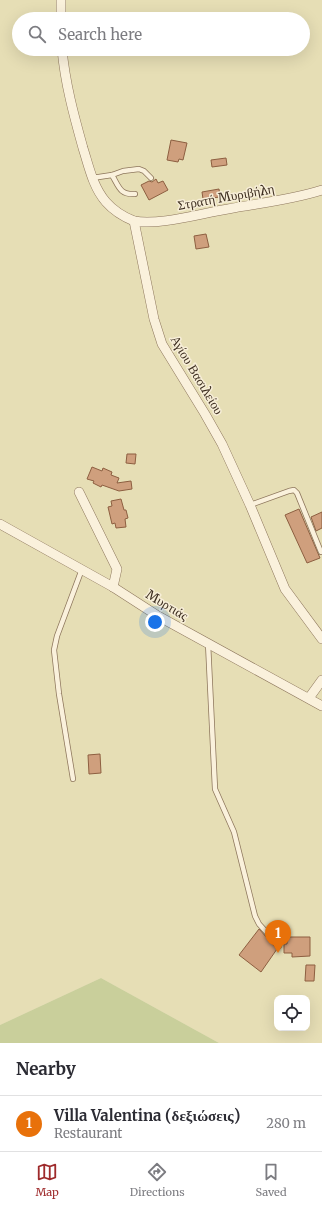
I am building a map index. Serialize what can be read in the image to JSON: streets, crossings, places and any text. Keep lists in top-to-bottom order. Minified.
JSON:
{"streets":{"street":["Στρατή Μυριβήλη","Αγίου Βασιλείου","Μυρτιάς"]},"crossings":[["Στρατή Μυριβήλη","Αγίου Βασιλείου"]],"page":{"search":"Search here","pins":"1","heading":"Nearby","list":[{"mark":"1","name":"Villa Valentina (δεξιώσεις)","note":"Restaurant","value":"280 m"}],"nav":["Map","Directions","Saved"]}}
